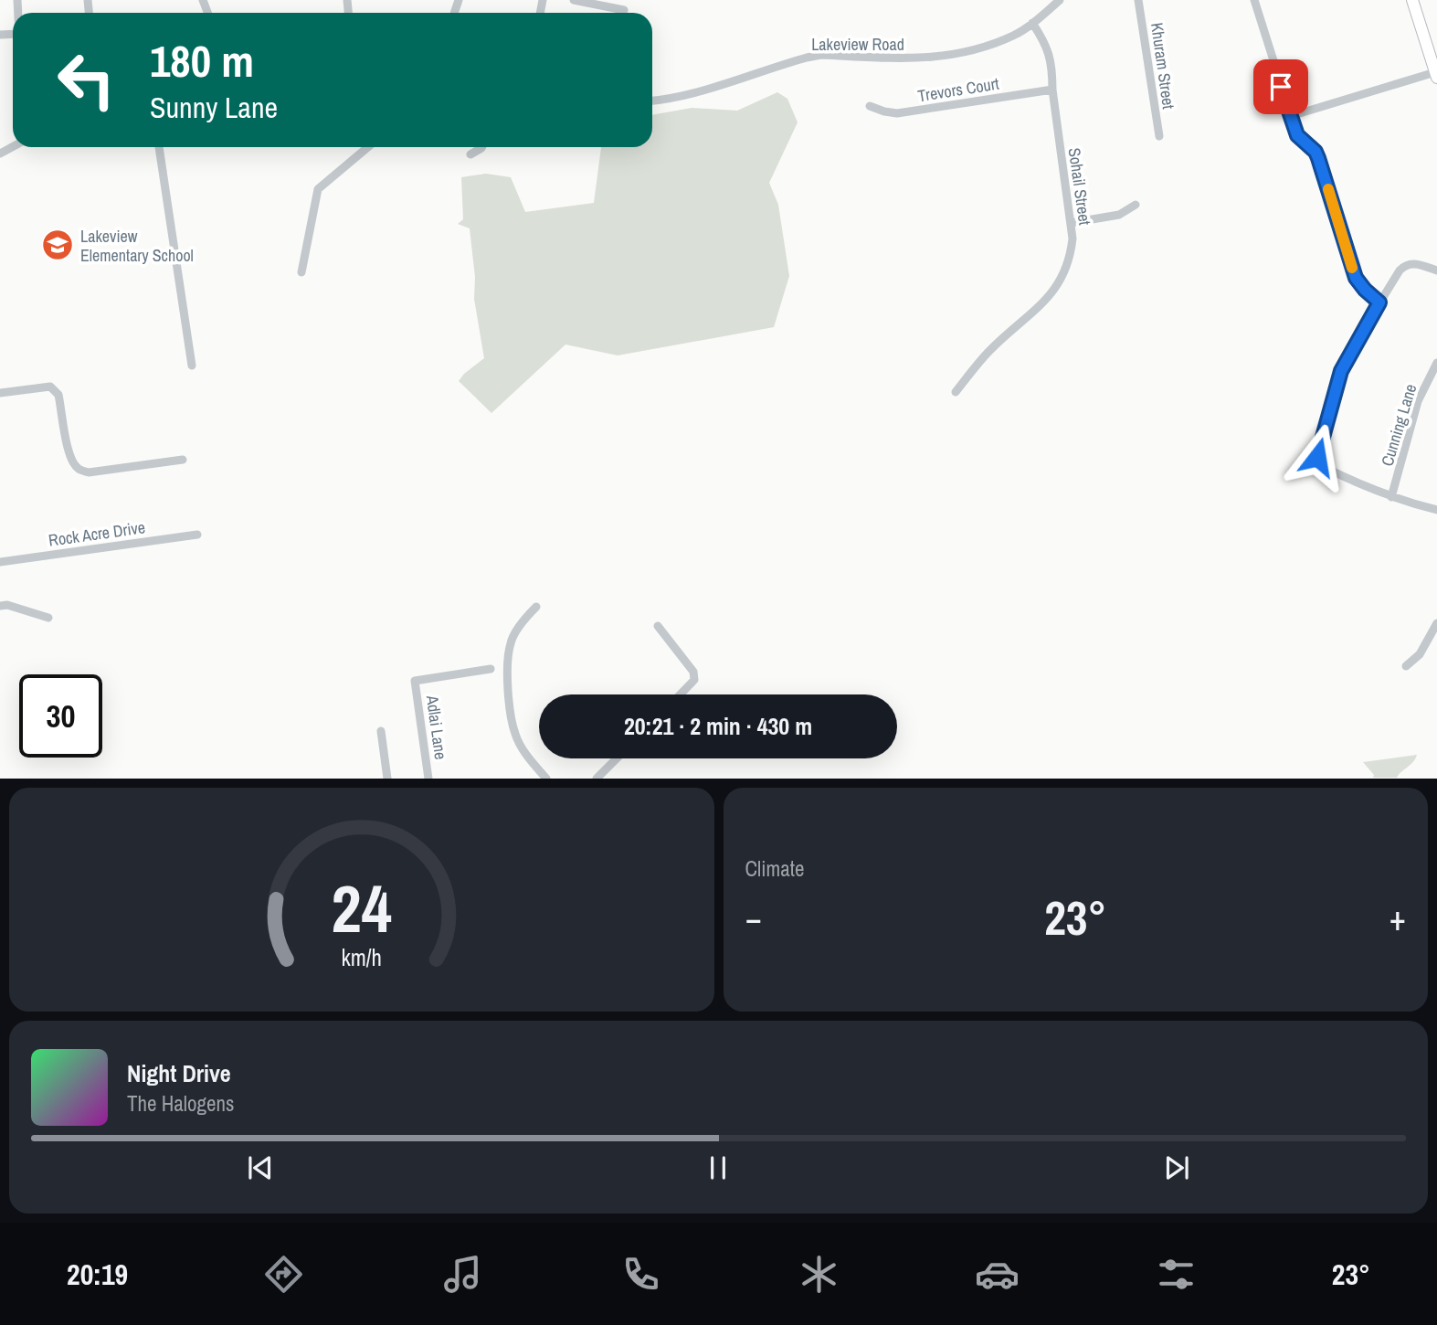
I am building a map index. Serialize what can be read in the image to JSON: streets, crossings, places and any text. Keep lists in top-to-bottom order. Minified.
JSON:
{"streets":{"street":["Lakeview Road","Khuram Street","Trevors Court","Sohail Street","Cunning Lane","Rock Acre Drive","Adlai Lane"]},"crossings":[["Lakeview Road","Sohail Street"],["Trevors Court","Sohail Street"]],"places":{"school or university":["Lakeview Elementary School"]},"page":{"turn":["180 m","Sunny Lane"],"limit":"30","trip":"20:21 · 2 min · 430 m","tile":"Climate","heat":["−","23°","+"],"song":["Night Drive","The Halogens"],"tabs":["20:19","23°"],"gauge":["24","km/h"]}}
